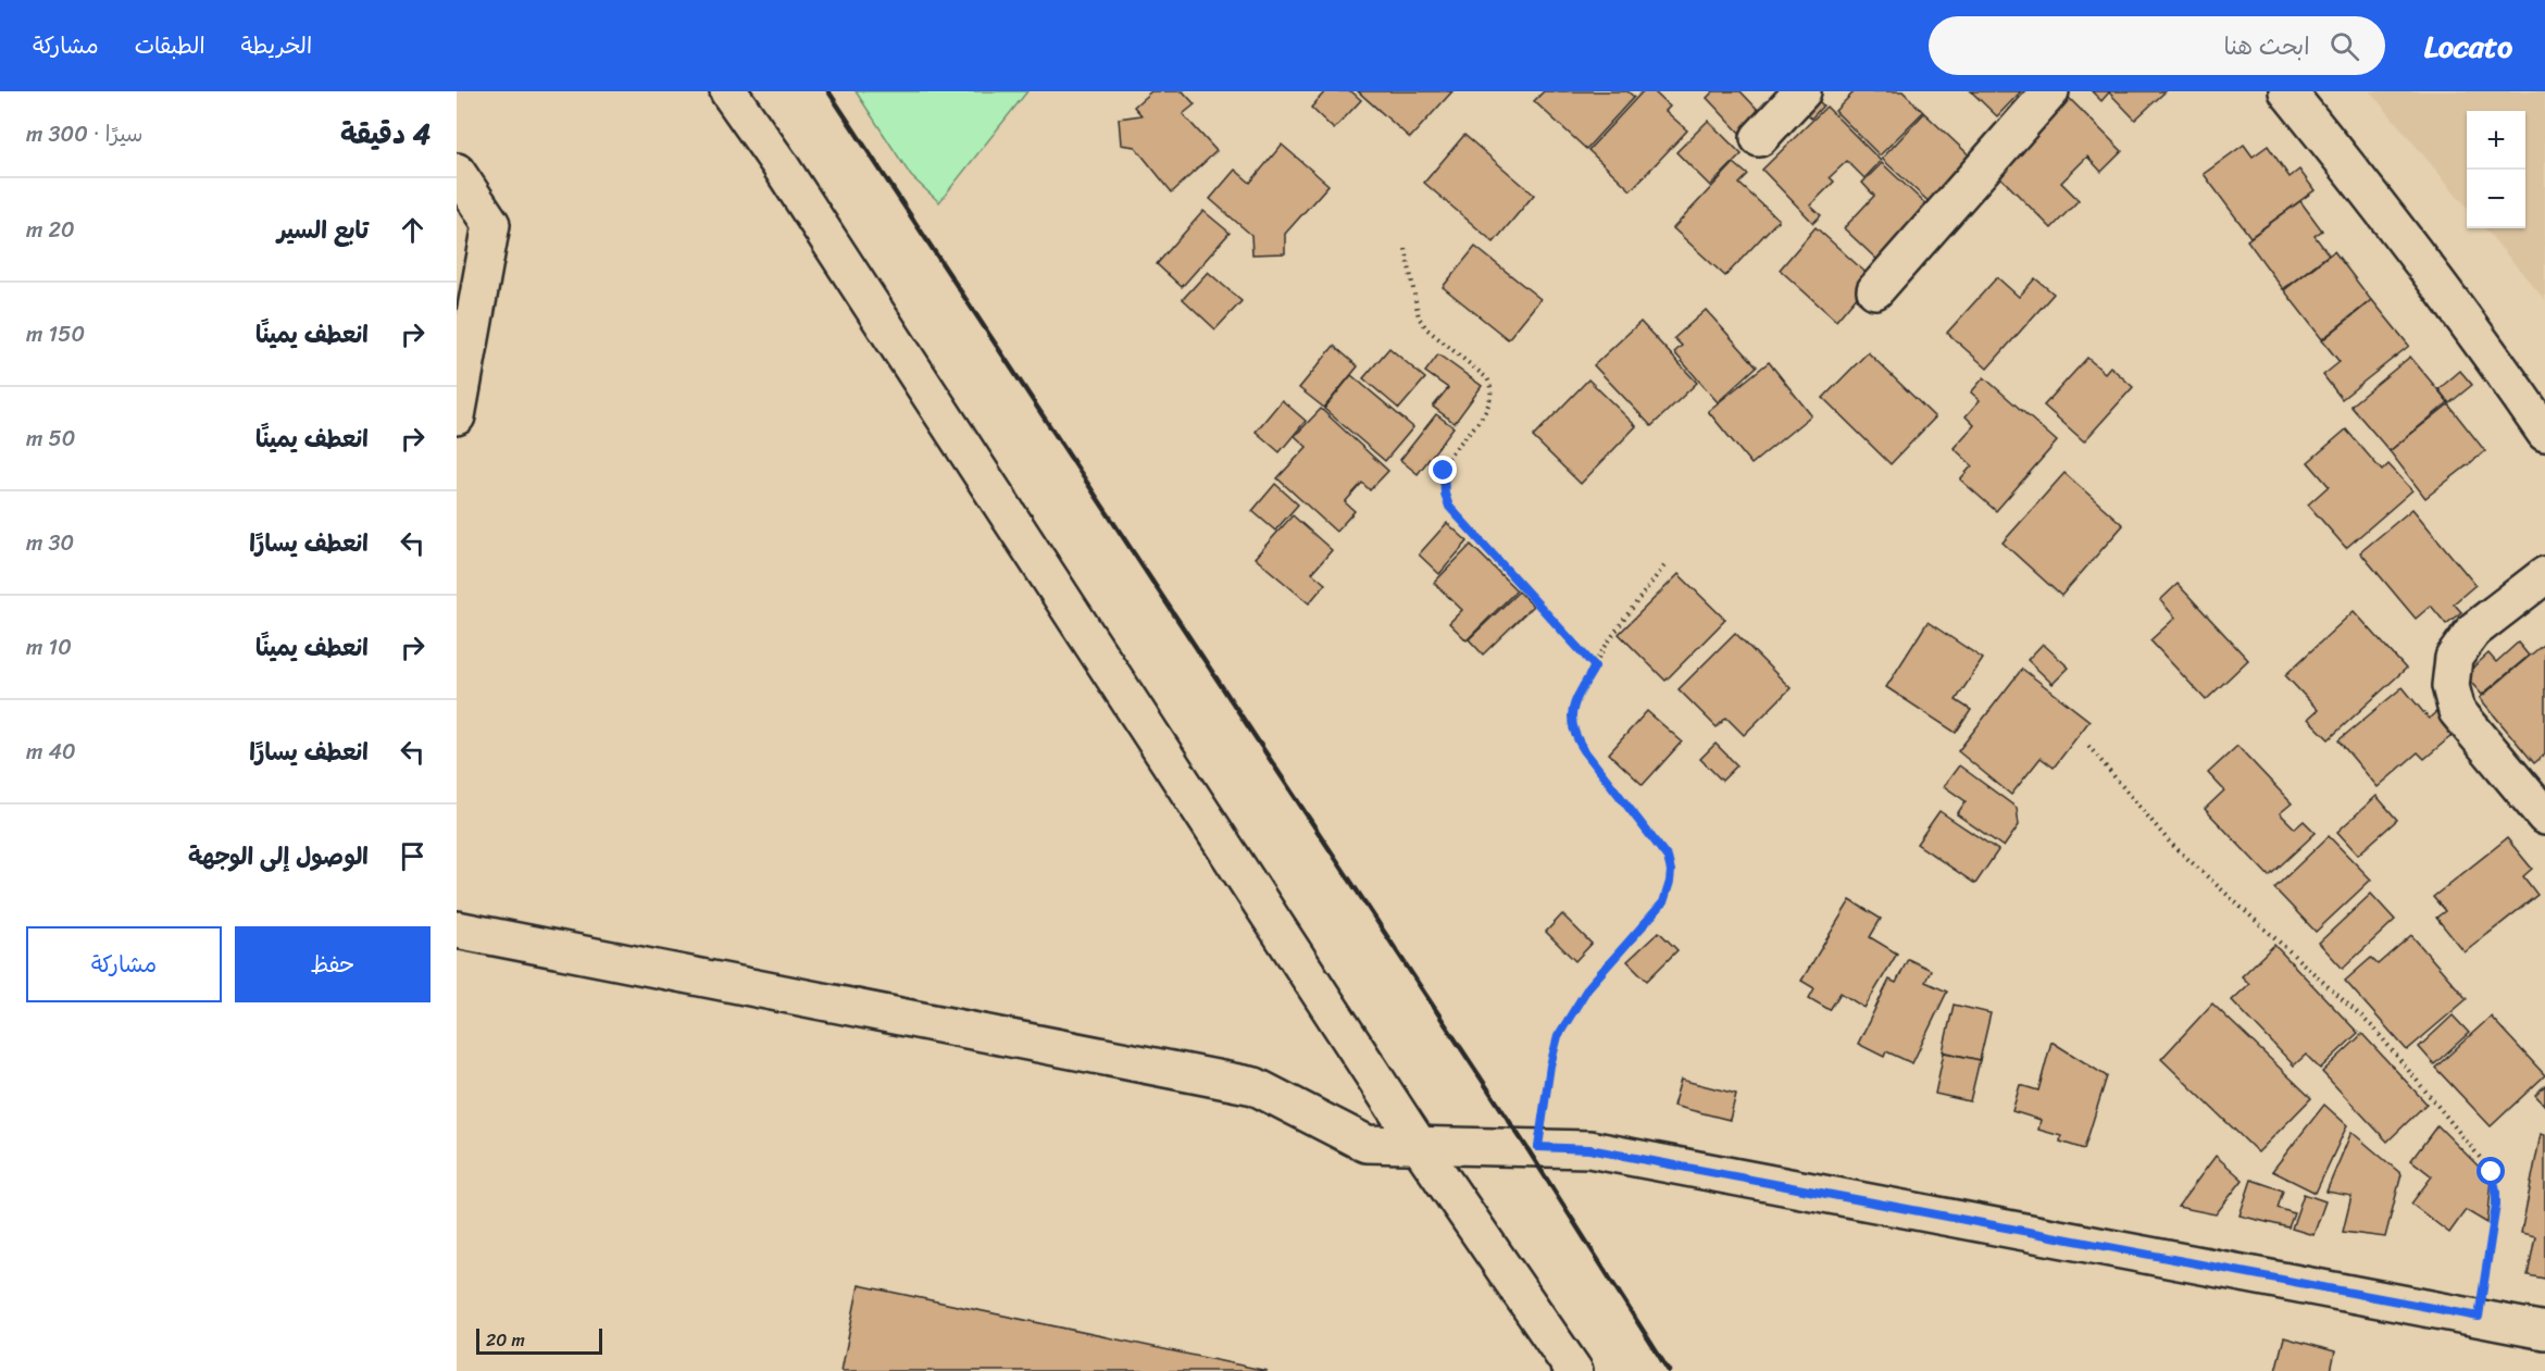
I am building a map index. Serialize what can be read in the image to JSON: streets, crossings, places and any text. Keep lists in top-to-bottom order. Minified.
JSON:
{"scale_bar":"20 m","page":{"header":"Locato","search":"ابحث هنا","nav":["الخريطة","الطبقات","مشاركة"],"heading":["4 دقيقة","سيرًا · 300 m"],"map_buttons":["+","−"],"list":[["تابع السير","20 m"],["انعطف يمينًا","150 m"],["انعطف يمينًا","50 m"],["انعطف يسارًا","30 m"],["انعطف يمينًا","10 m"],["انعطف يسارًا","40 m"],"الوصول إلى الوجهة"],"buttons":["حفظ","مشاركة"],"scale":"20 m"}}
